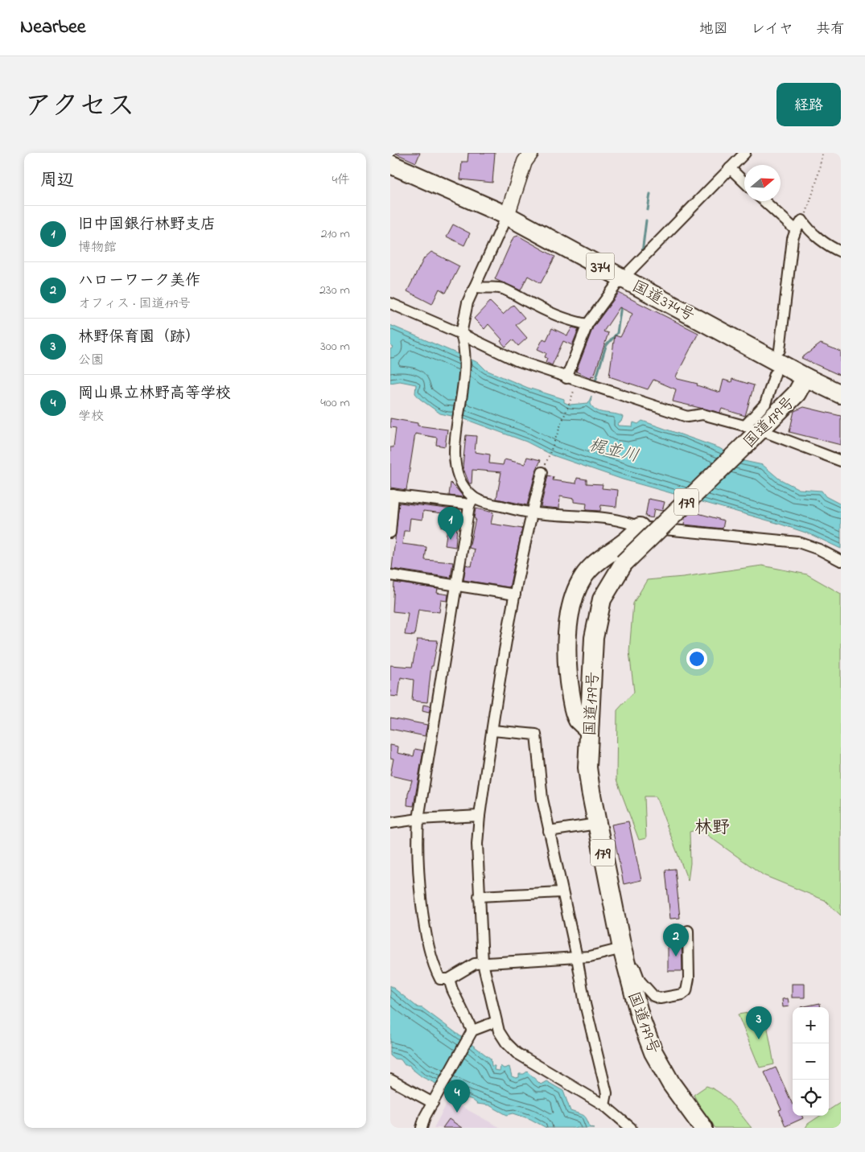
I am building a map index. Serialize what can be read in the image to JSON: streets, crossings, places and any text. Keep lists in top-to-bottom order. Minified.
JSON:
{"streets":{"highway":["374","国道374号","国道179号","179"]},"crossings":[["国道374号","国道179号"]],"districts":["林野"],"water":["梶並川"],"north":"right","page":{"header":"Nearbee","nav":["地図","レイヤ","共有"],"title":"アクセス","buttons":"経路","heading":["周辺","4件"],"list":[{"mark":"1","name":"旧中国銀行林野支店","note":"博物館","value":"210 m"},{"mark":"2","name":"ハローワーク美作","note":"オフィス · 国道179号","value":"230 m"},{"mark":"3","name":"林野保育園（跡）","note":"公園","value":"300 m"},{"mark":"4","name":"岡山県立林野高等学校","note":"学校","value":"400 m"}],"pins":["1","2","3","4"],"map_buttons":["+","−"]}}
